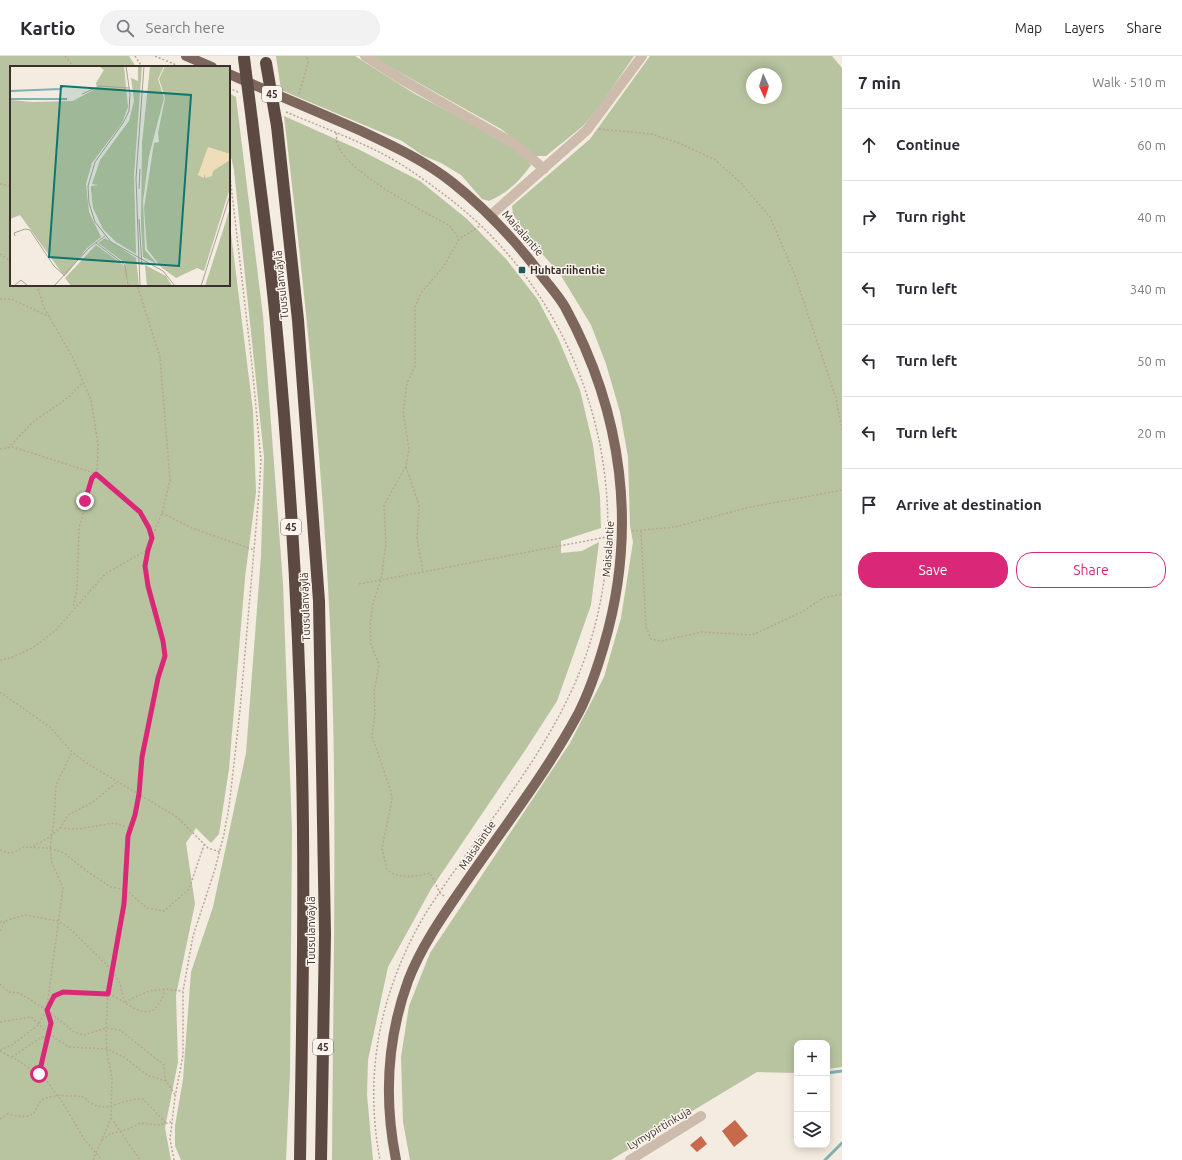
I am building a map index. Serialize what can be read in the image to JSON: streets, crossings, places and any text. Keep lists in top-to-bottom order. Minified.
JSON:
{"streets":{"highway":["45","Tuusulanväylä"],"main road":["Maisalantie"],"street":["Lymypirtinkuja"]},"places":{"transit":["Huhtariihentie"]},"north":"bottom","page":{"header":"Kartio","search":"Search here","nav":["Map","Layers","Share"],"heading":["7 min","Walk · 510 m"],"list":[["Continue","60 m"],["Turn right","40 m"],["Turn left","340 m"],["Turn left","50 m"],["Turn left","20 m"],"Arrive at destination"],"buttons":["Save","Share"],"map_buttons":["+","−"]}}
